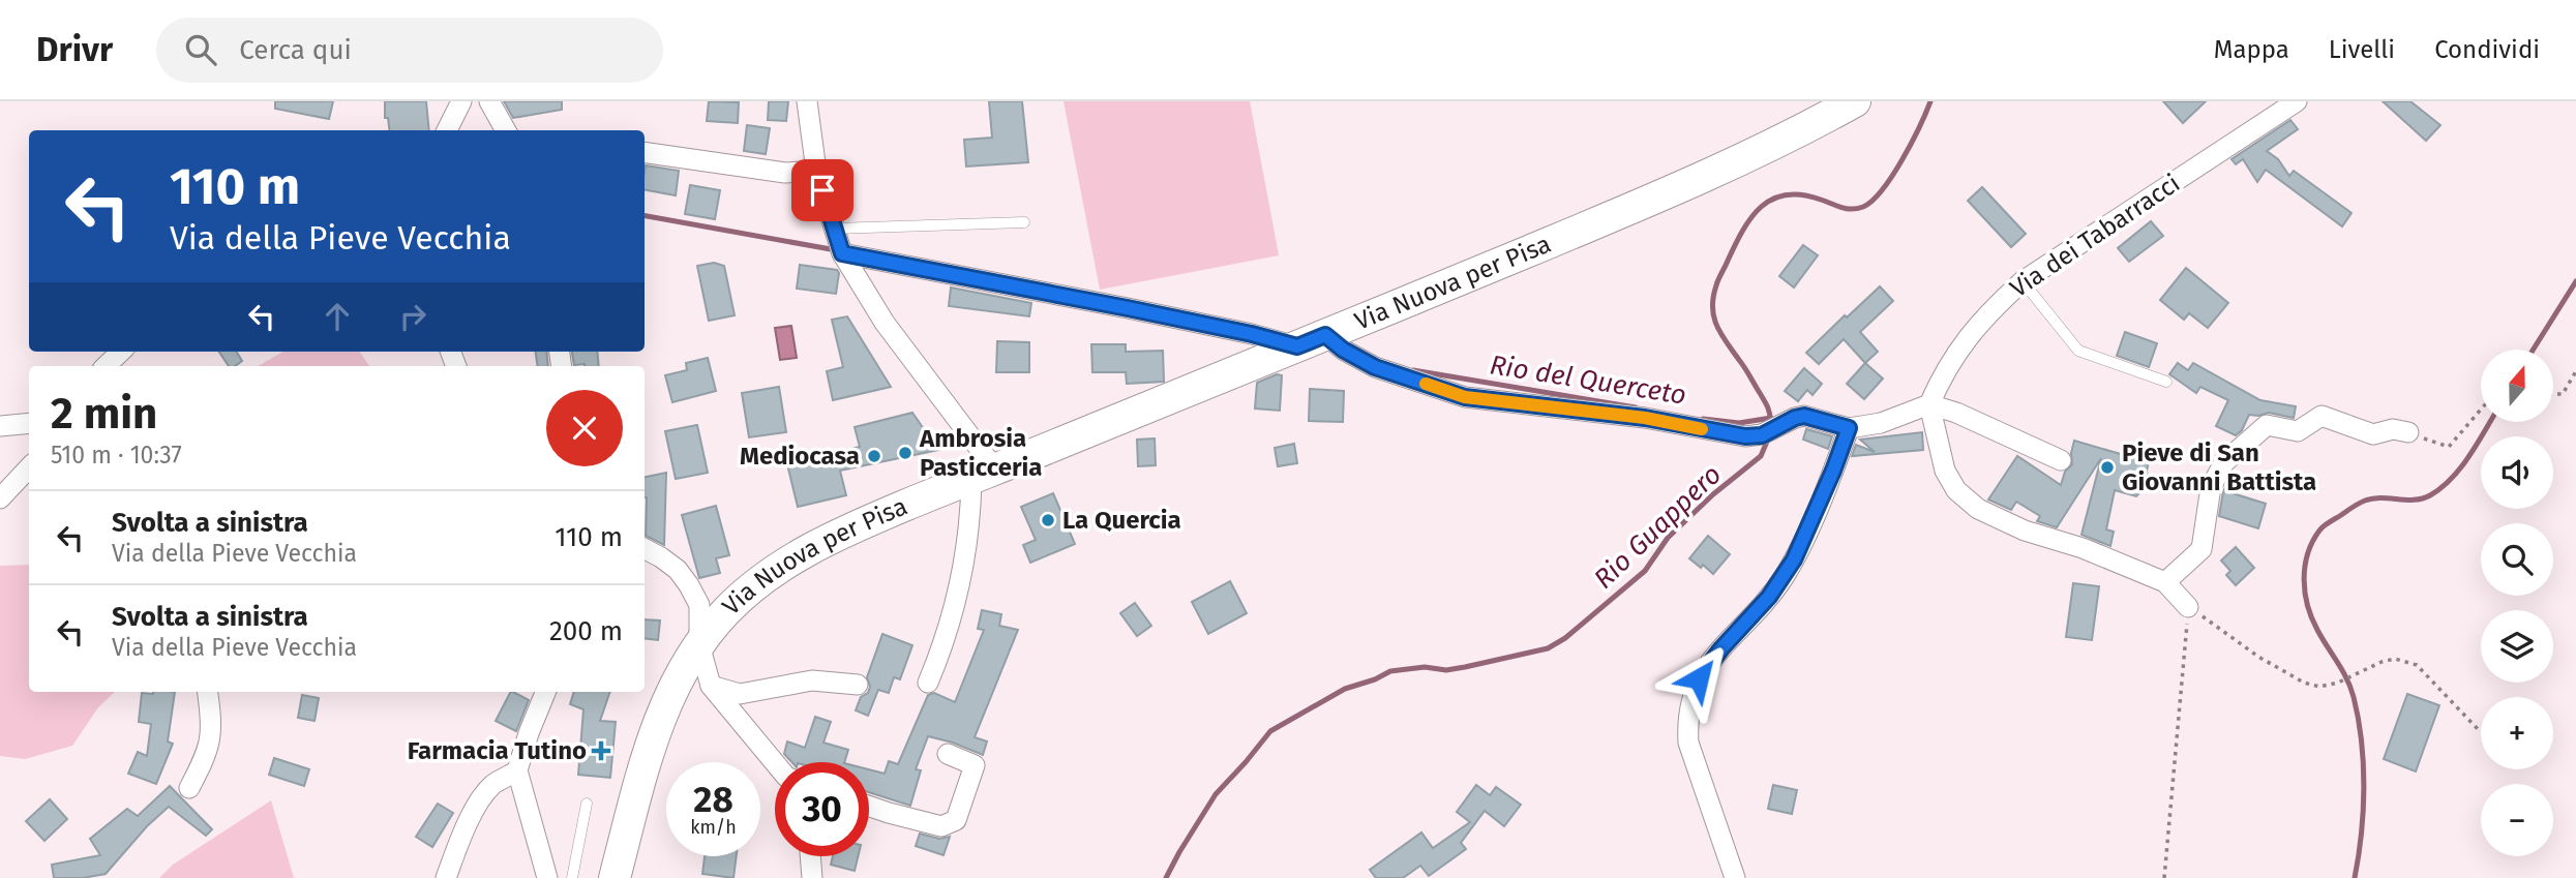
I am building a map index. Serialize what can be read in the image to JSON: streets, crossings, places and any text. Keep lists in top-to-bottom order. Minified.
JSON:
{"streets":{"main road":["Via Nuova per Pisa"],"street":["Via dei Tabarracci"]},"water":["Rio del Querceto","Rio Guappero"],"places":{"other":["Ambrosia Pasticceria","Mediocasa","Pieve di San Giovanni Battista","La Quercia"],"health":["Farmacia Tutino"]},"north":"top","page":{"header":"Drivr","search":"Cerca qui","nav":["Mappa","Livelli","Condividi"],"turn":["110 m","Via della Pieve Vecchia"],"map_buttons":["+","−"],"heading":["2 min","510 m · 10:37"],"list":[{"name":"Svolta a sinistra","note":"Via della Pieve Vecchia","value":"110 m"},{"name":"Svolta a sinistra","note":"Via della Pieve Vecchia","value":"200 m"}],"speed":"28 km/h","limit":"30"}}
